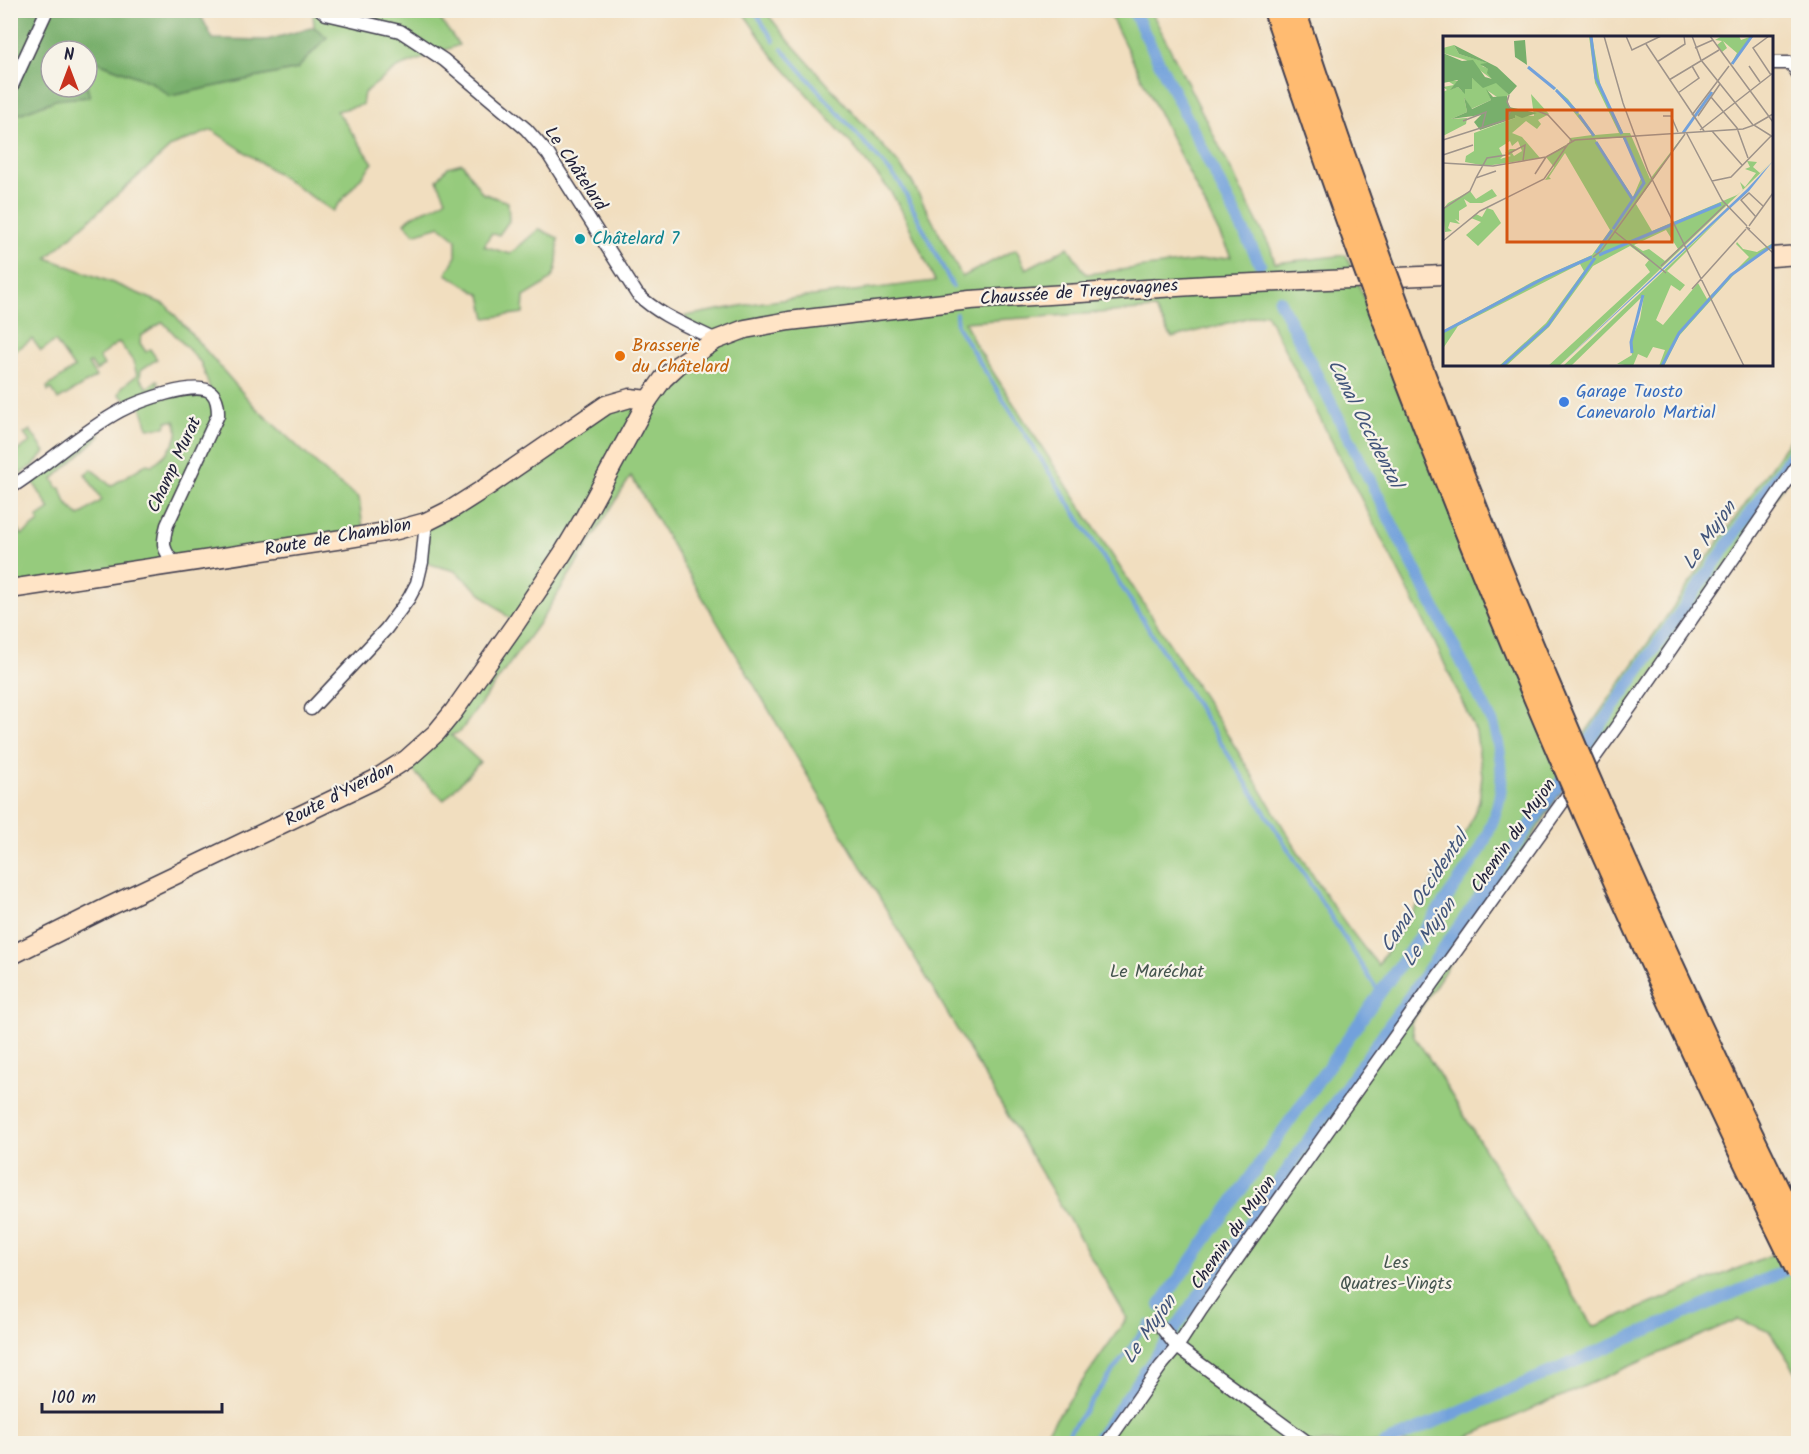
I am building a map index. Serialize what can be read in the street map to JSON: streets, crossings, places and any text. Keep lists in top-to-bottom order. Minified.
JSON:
{"streets":{"main road":["Chaussée de Treycovagnes","Route de Chamblon","Route d'Yverdon"],"street":["Le Châtelard","Champ Murat","Chemin du Mujon"]},"crossings":[["Le Châtelard","Chaussée de Treycovagnes"],["Champ Murat","Route de Chamblon"],["Route de Chamblon","Route d'Yverdon"]],"water":["Canal Occidental","Le Mujon"],"parks":["Le Maréchat","Les Quatres-Vingts"],"places":["Châtelard 7","Brasserie du Châtelard","Garage Tuosto Canevarolo Martial"],"scale_bar":"100 m","north":"top"}
